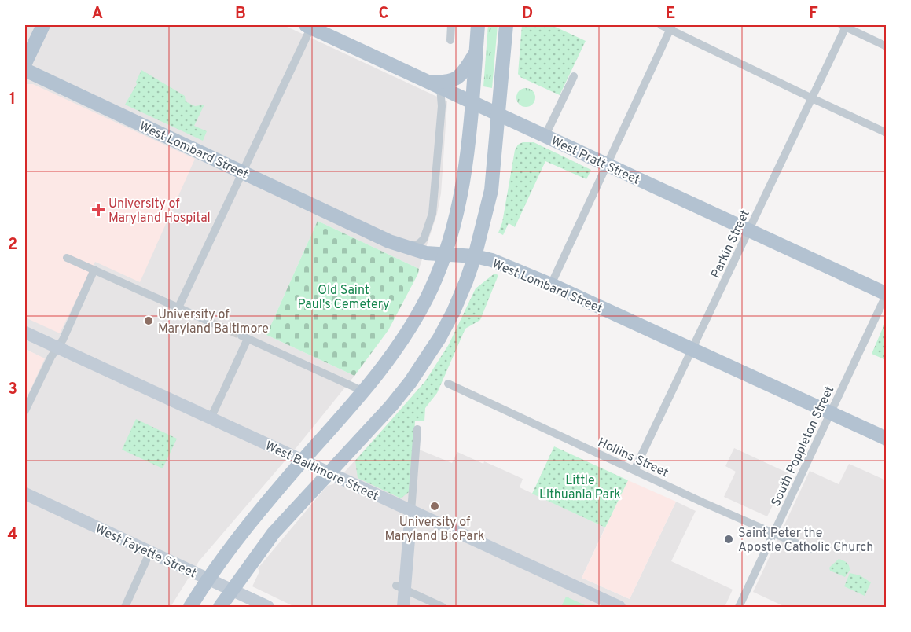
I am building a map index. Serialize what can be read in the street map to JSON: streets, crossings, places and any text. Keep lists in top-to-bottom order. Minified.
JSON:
{"streets":{"main road":["West Lombard Street","West Pratt Street","West Baltimore Street","West Fayette Street"],"street":["Parkin Street","South Poppleton Street","Hollins Street"]},"crossings":[["West Lombard Street","Parkin Street"],["West Lombard Street","South Poppleton Street"],["West Pratt Street","Parkin Street"],["West Pratt Street","South Poppleton Street"],["Parkin Street","Hollins Street"],["South Poppleton Street","Hollins Street"]],"parks":["Old Saint Paul's Cemetery","Little Lithuania Park"],"places":{"health":["University of Maryland Hospital"],"other":["University of Maryland Baltimore","University of Maryland BioPark","Saint Peter the Apostle Catholic Church"]},"grid":{"columns":["A","B","C","D","E","F"],"rows":["1","2","3","4"]}}
